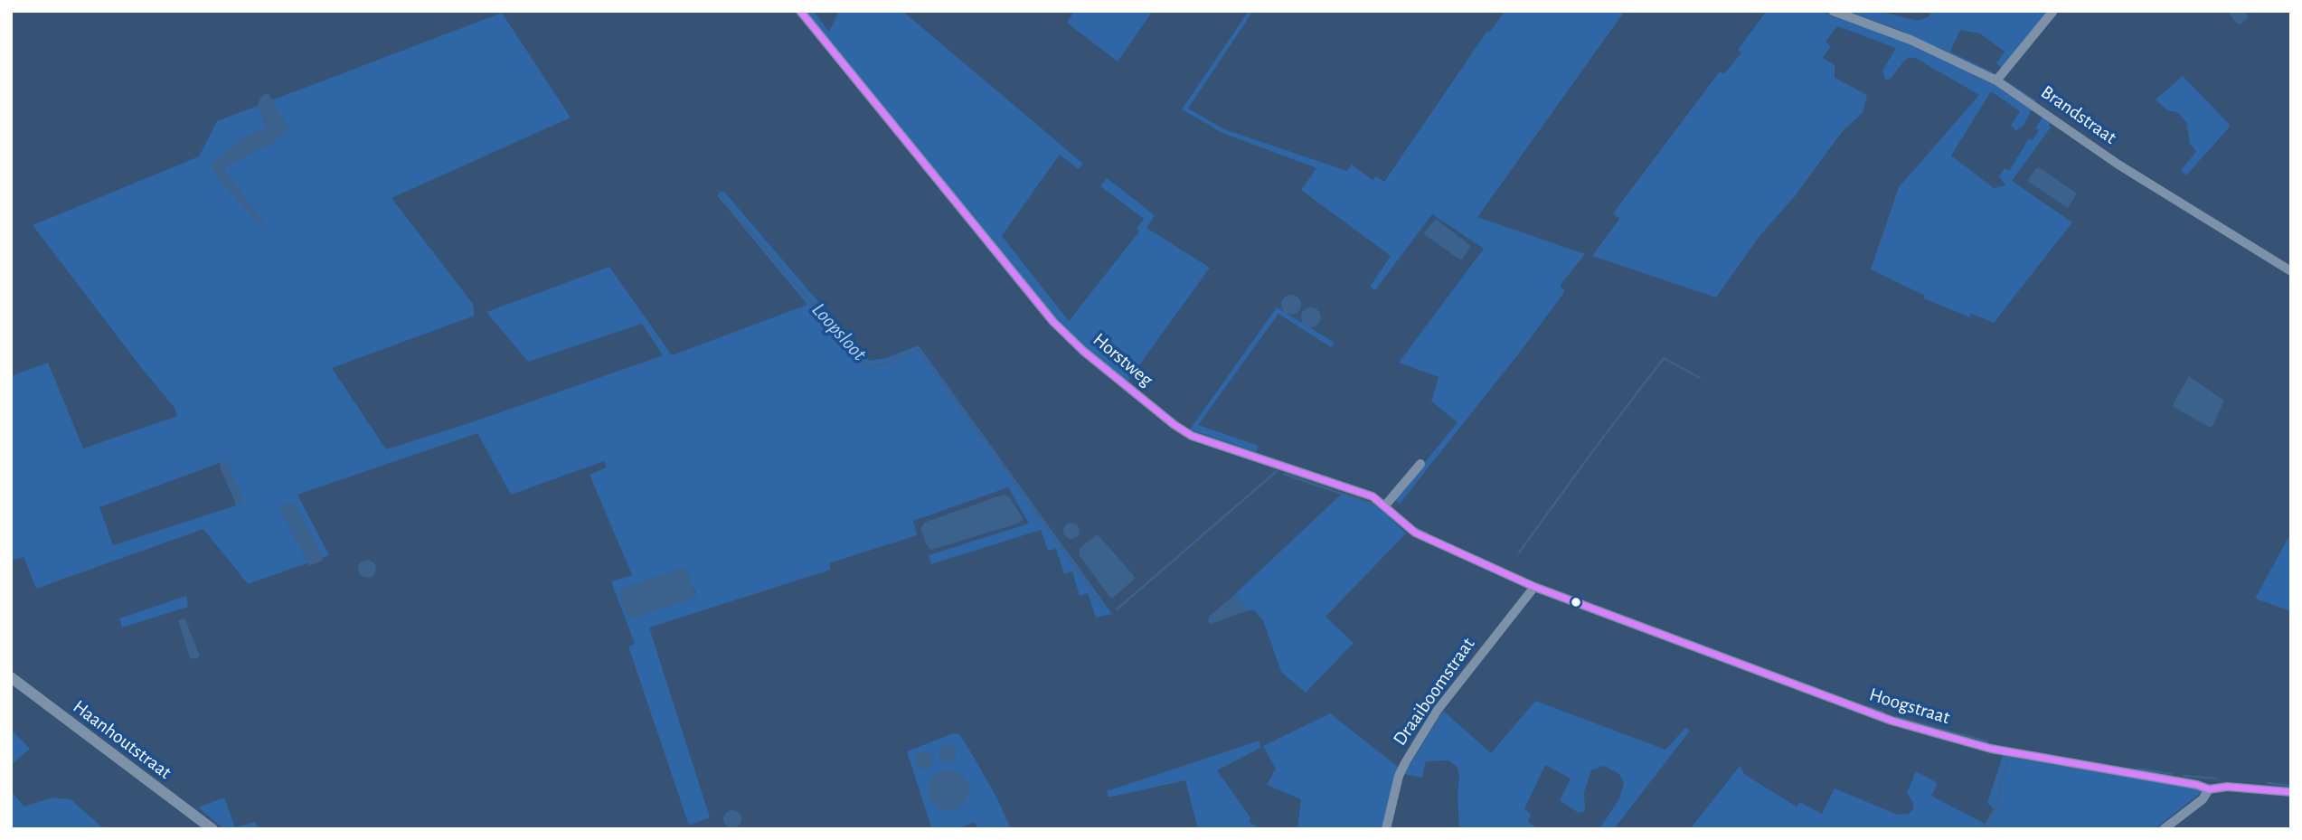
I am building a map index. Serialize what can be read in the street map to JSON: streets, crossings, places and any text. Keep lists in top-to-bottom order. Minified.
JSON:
{"streets":{"street":["Brandstraat","Horstweg","Draaiboomstraat","Hoogstraat","Haanhoutstraat"]},"crossings":[["Horstweg","Draaiboomstraat"],["Horstweg","Hoogstraat"],["Draaiboomstraat","Hoogstraat"]],"water":["Loopsloot"]}
